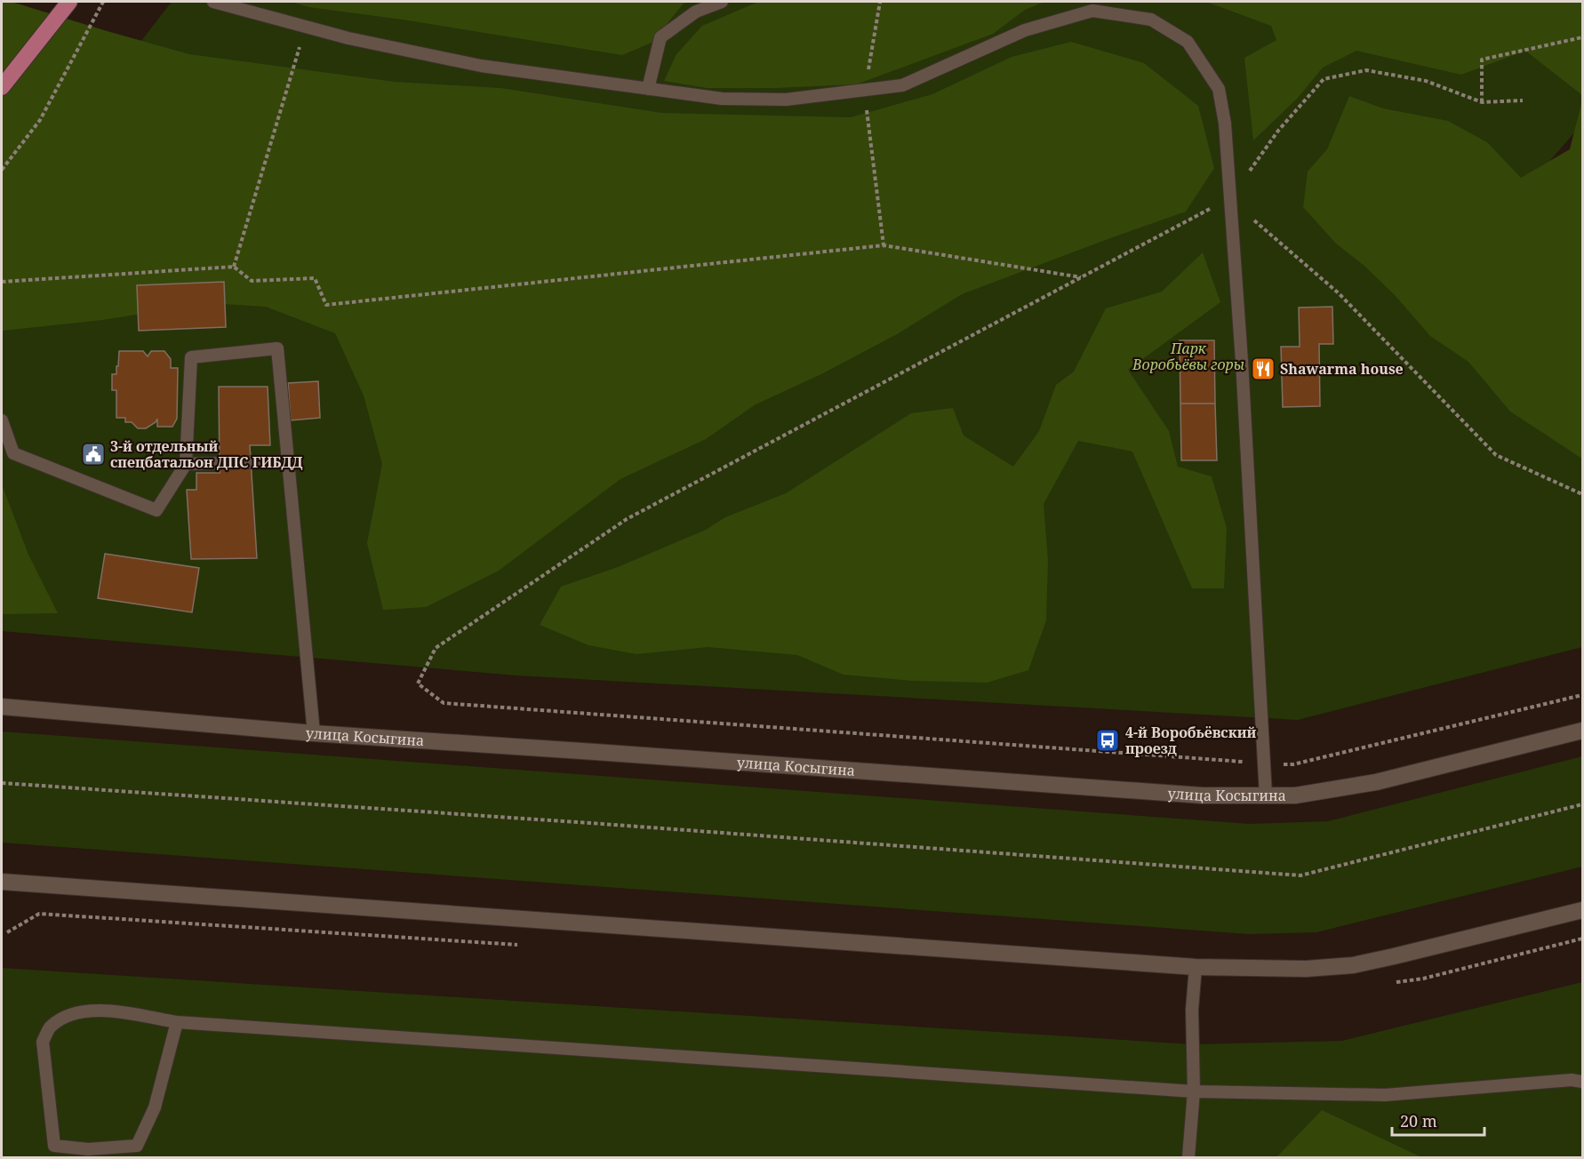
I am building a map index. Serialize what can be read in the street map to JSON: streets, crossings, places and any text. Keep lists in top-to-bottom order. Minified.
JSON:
{"streets":{"main road":["улица Косыгина"]},"parks":["Парк Воробьёвы горы"],"places":{"restaurant":["Shawarma house"],"public building":["3-й отдельный спецбатальон ДПС ГИБДД"],"bus stop":["4-й Воробьёвский проезд"]},"scale_bar":"20 m"}
